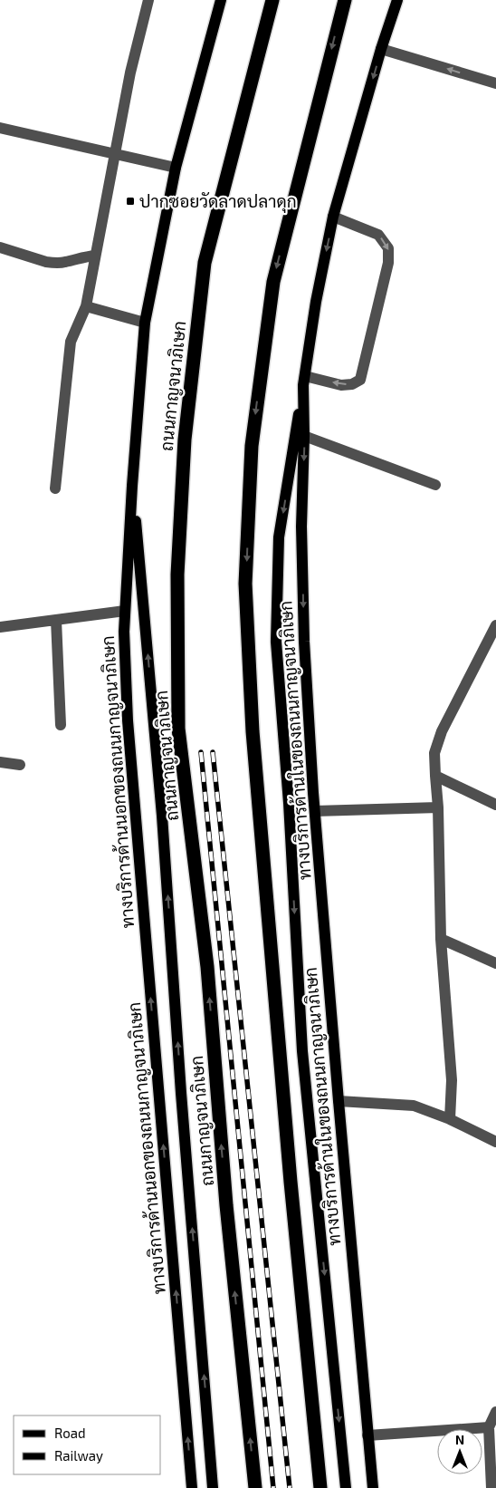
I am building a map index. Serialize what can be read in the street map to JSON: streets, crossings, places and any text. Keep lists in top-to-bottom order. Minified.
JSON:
{"streets":{"highway":["ถนนกาญจนาภิเษก"],"main road":["ทางบริการด้านในของถนนกาญจนาภิเษก","ทางบริการด้านนอกของถนนกาญจนาภิเษก"]},"places":{"transit":["ปากซอยวัดลาดปลาดุก"]},"legend":["Road","Railway"],"north":"top"}
